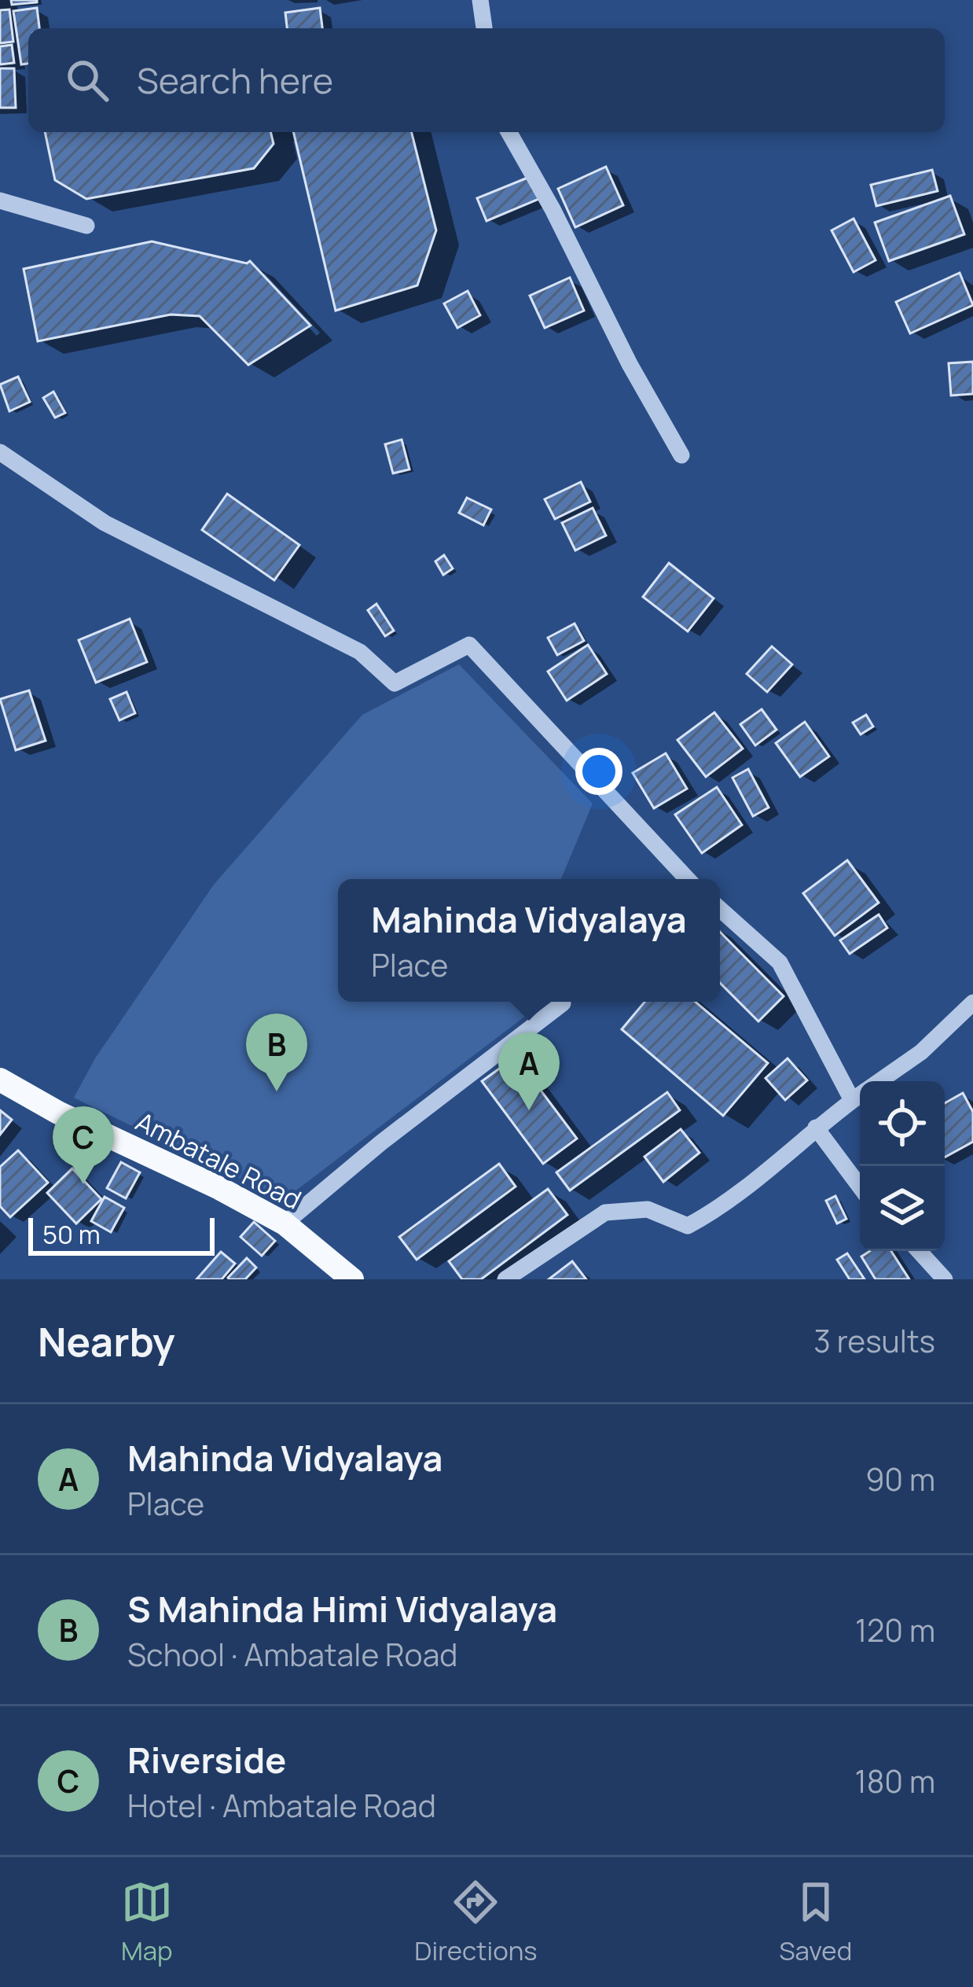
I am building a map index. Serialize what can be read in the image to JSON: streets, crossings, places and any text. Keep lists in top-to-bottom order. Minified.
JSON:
{"streets":{"main road":["Ambatale Road"]},"scale_bar":"50 m","page":{"search":"Search here","popup":["Mahinda Vidyalaya","Place"],"pins":["B","A","C"],"scale":"50 m","heading":["Nearby","3 results"],"list":[{"mark":"A","name":"Mahinda Vidyalaya","note":"Place","value":"90 m"},{"mark":"B","name":"S Mahinda Himi Vidyalaya","note":"School · Ambatale Road","value":"120 m"},{"mark":"C","name":"Riverside","note":"Hotel · Ambatale Road","value":"180 m"}],"nav":["Map","Directions","Saved"]}}
